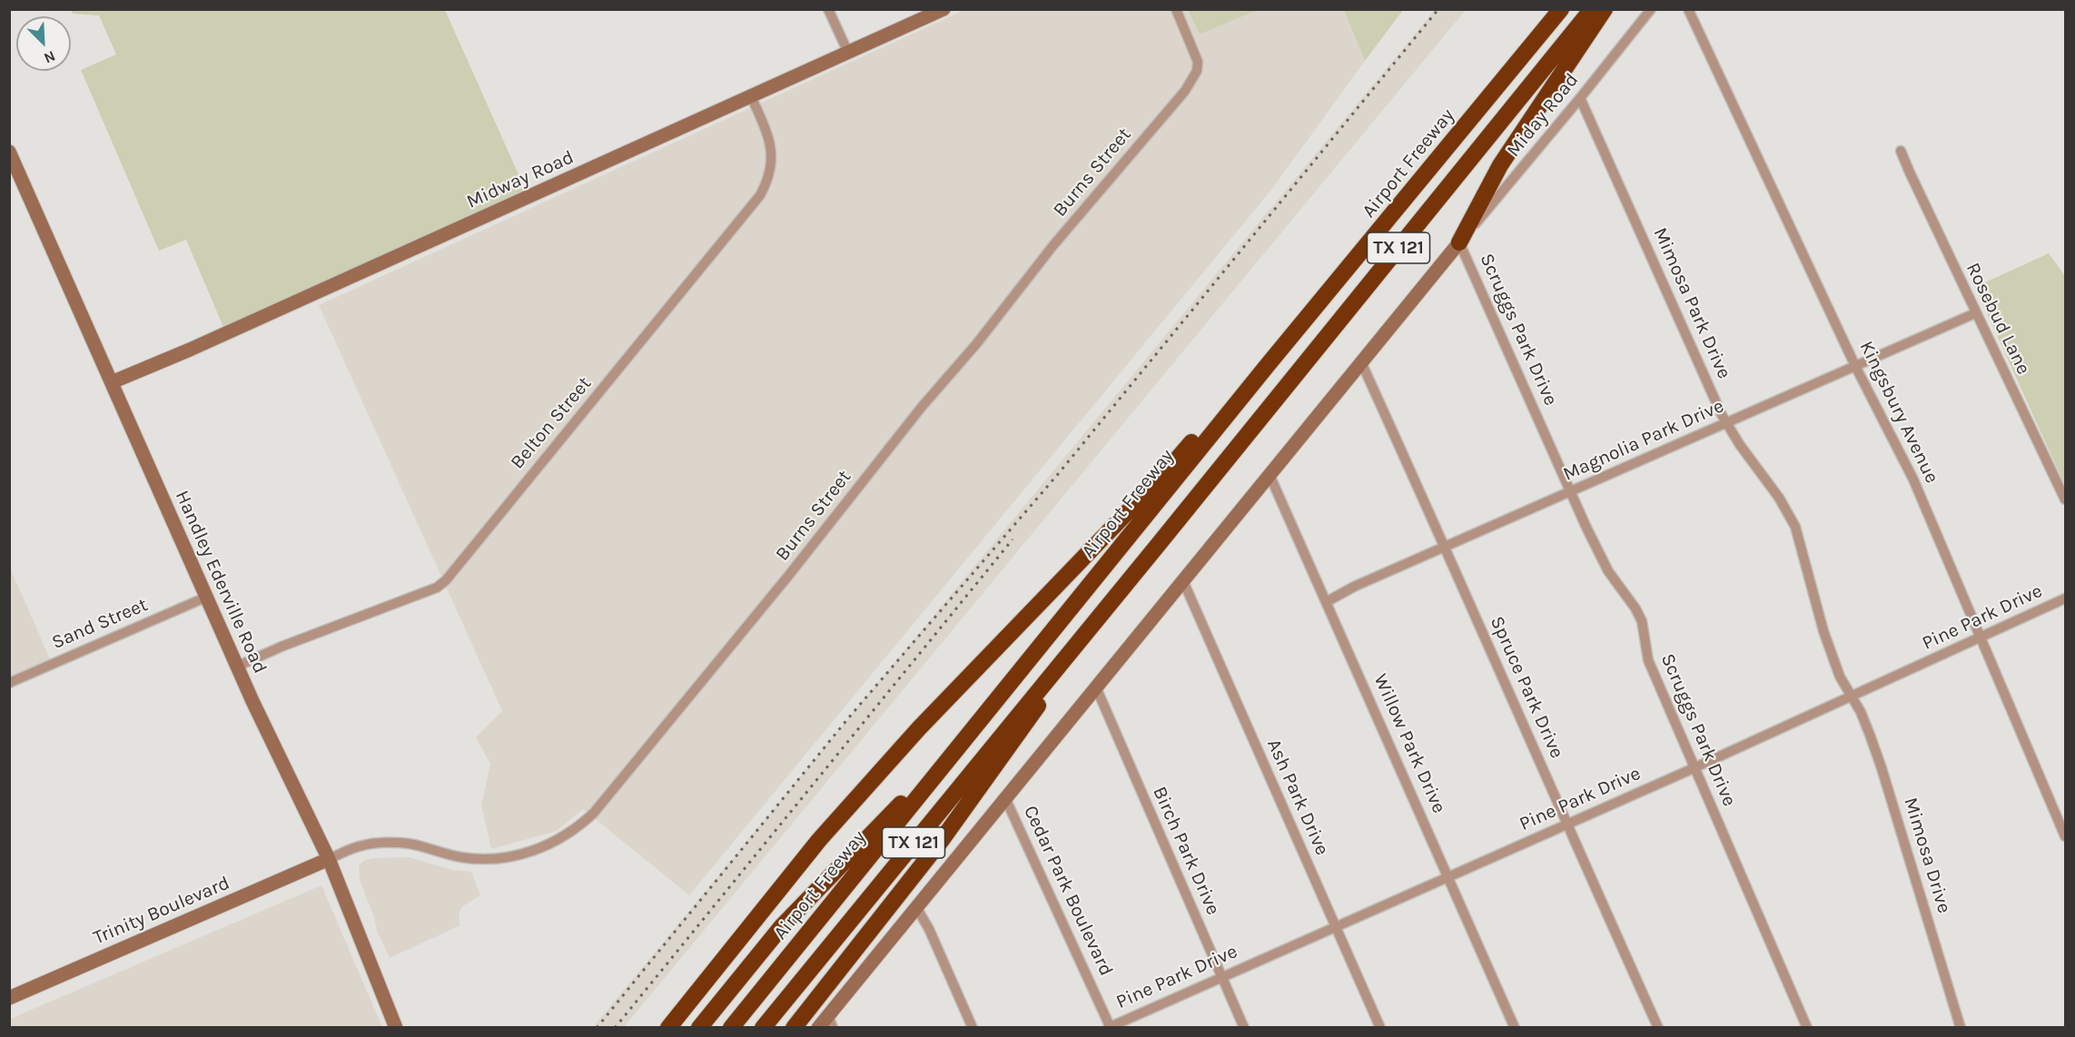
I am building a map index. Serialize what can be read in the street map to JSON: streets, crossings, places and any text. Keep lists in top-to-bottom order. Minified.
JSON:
{"streets":{"highway":["Airport Freeway","TX 121"],"main road":["Midway Road","Handley Ederville Road","Trinity Boulevard"],"street":["Miday Road","Burns Street","Mimosa Park Drive","Rosebud Lane","Scruggs Park Drive","Kingsbury Avenue","Belton Street","Magnolia Park Drive","Pine Park Drive","Sand Street","Spruce Park Drive","Willow Park Drive","Ash Park Drive","Birch Park Drive","Mimosa Drive","Cedar Park Boulevard"]},"crossings":[["Miday Road","Mimosa Park Drive"],["Miday Road","Scruggs Park Drive"],["Burns Street","Handley Ederville Road"],["Burns Street","Trinity Boulevard"],["Midway Road","Belton Street"],["Midway Road","Handley Ederville Road"],["Mimosa Park Drive","Magnolia Park Drive"],["Mimosa Park Drive","Pine Park Drive"],["Mimosa Park Drive","Mimosa Drive"],["Rosebud Lane","Magnolia Park Drive"],["Scruggs Park Drive","Magnolia Park Drive"],["Scruggs Park Drive","Pine Park Drive"],["Kingsbury Avenue","Magnolia Park Drive"],["Kingsbury Avenue","Pine Park Drive"],["Belton Street","Handley Ederville Road"],["Magnolia Park Drive","Spruce Park Drive"],["Magnolia Park Drive","Willow Park Drive"],["Handley Ederville Road","Sand Street"],["Handley Ederville Road","Trinity Boulevard"],["Pine Park Drive","Spruce Park Drive"],["Pine Park Drive","Willow Park Drive"],["Pine Park Drive","Ash Park Drive"],["Pine Park Drive","Birch Park Drive"],["Pine Park Drive","Mimosa Drive"],["Pine Park Drive","Cedar Park Boulevard"]],"north":"bottom right"}
